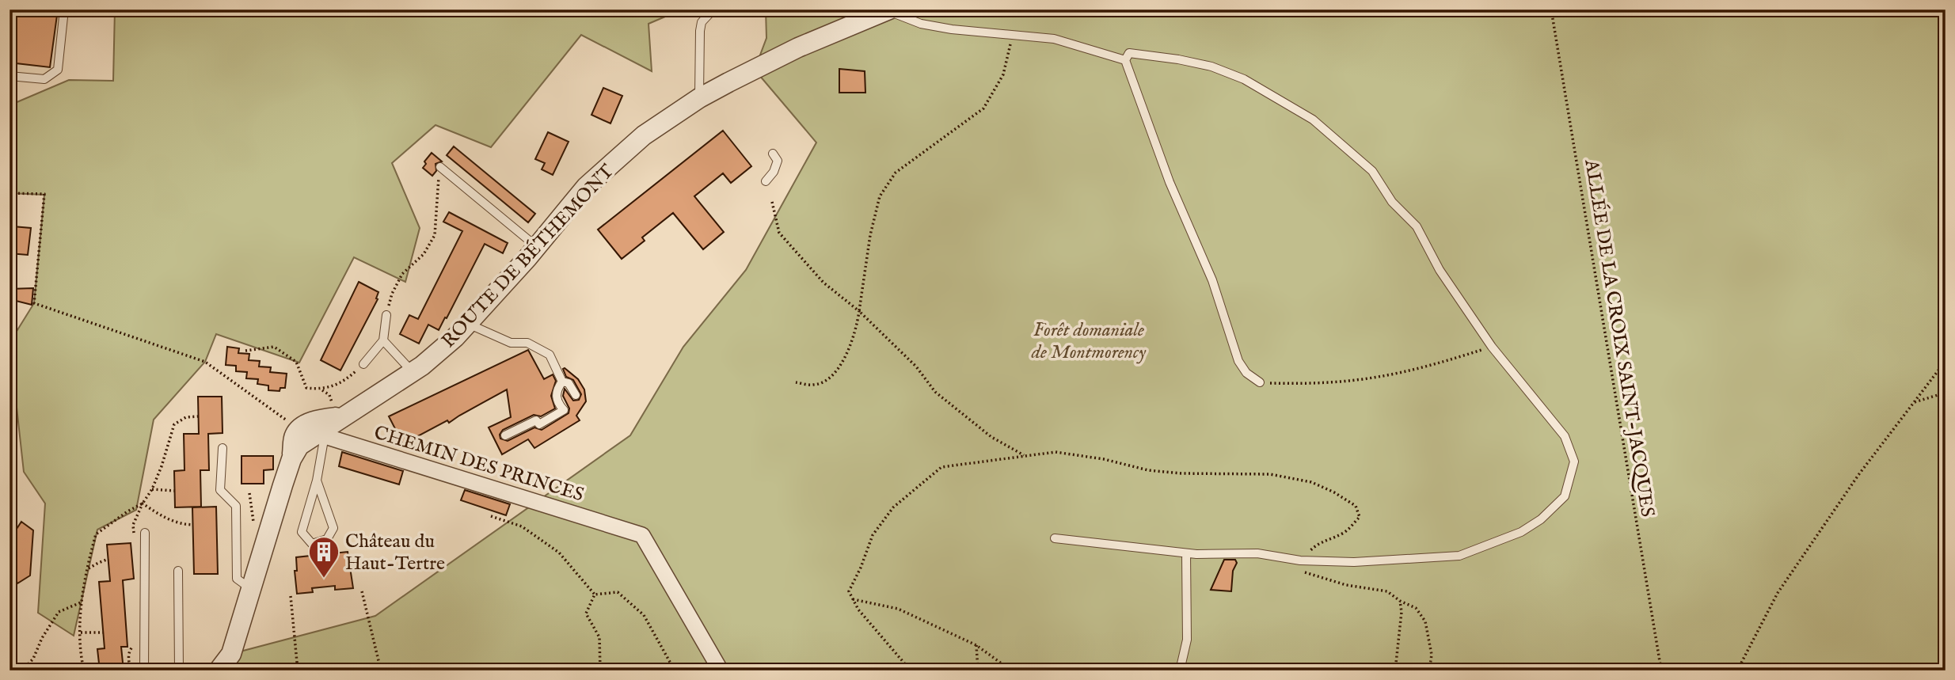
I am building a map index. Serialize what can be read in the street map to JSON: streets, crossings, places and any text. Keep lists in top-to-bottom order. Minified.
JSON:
{"streets":{"street":["ROUTE DE BÉTHEMONT","CHEMIN DES PRINCES"],"path":["ALLÉE DE LA CROIX SAINT-JACQUES"]},"crossings":[["ROUTE DE BÉTHEMONT","CHEMIN DES PRINCES"]],"parks":["Forêt domaniale de Montmorency"],"places":{"building":["Château du Haut-Tertre"]}}
